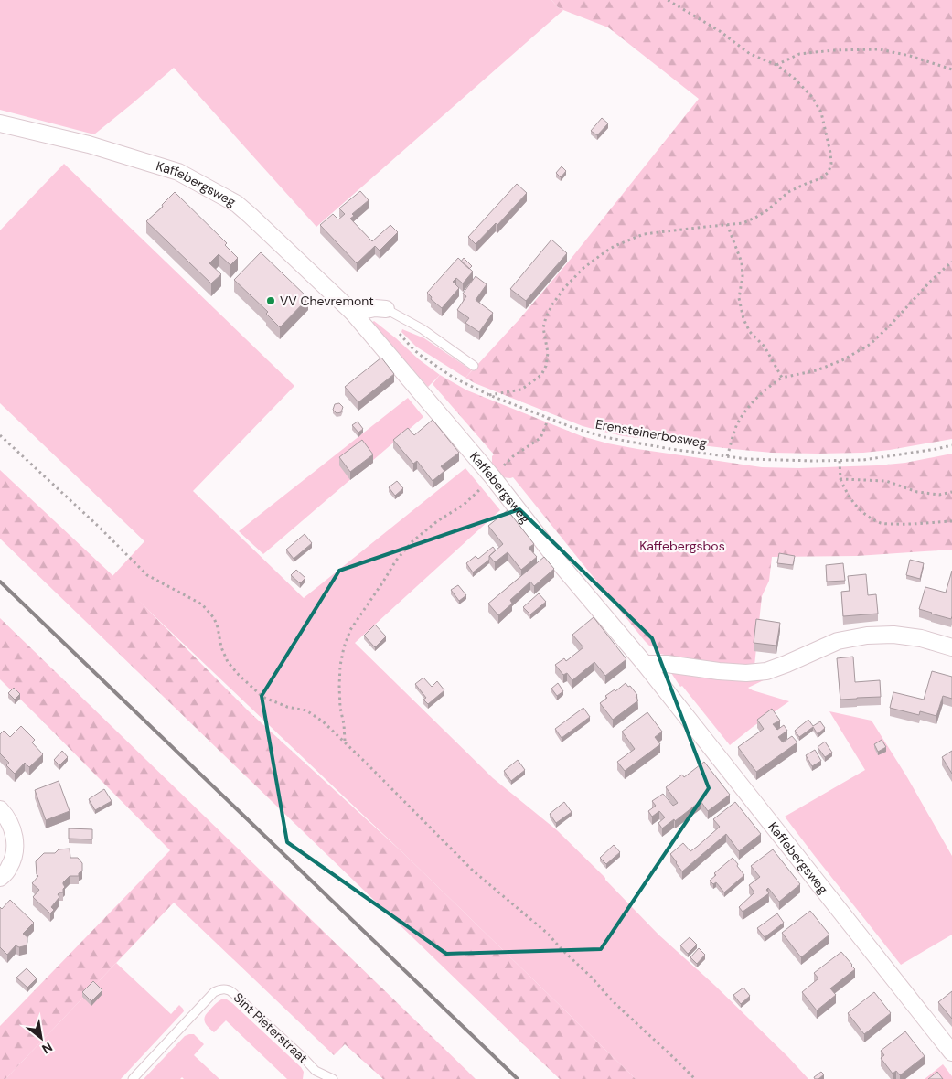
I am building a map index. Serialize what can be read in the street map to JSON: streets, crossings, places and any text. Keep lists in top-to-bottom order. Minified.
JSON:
{"streets":{"street":["Kaffebergsweg"],"lane":["Sint Pieterstraat"],"path":["Erensteinerbosweg"]},"parks":["Kaffebergsbos"],"places":["VV Chevremont"],"north":"bottom right"}
